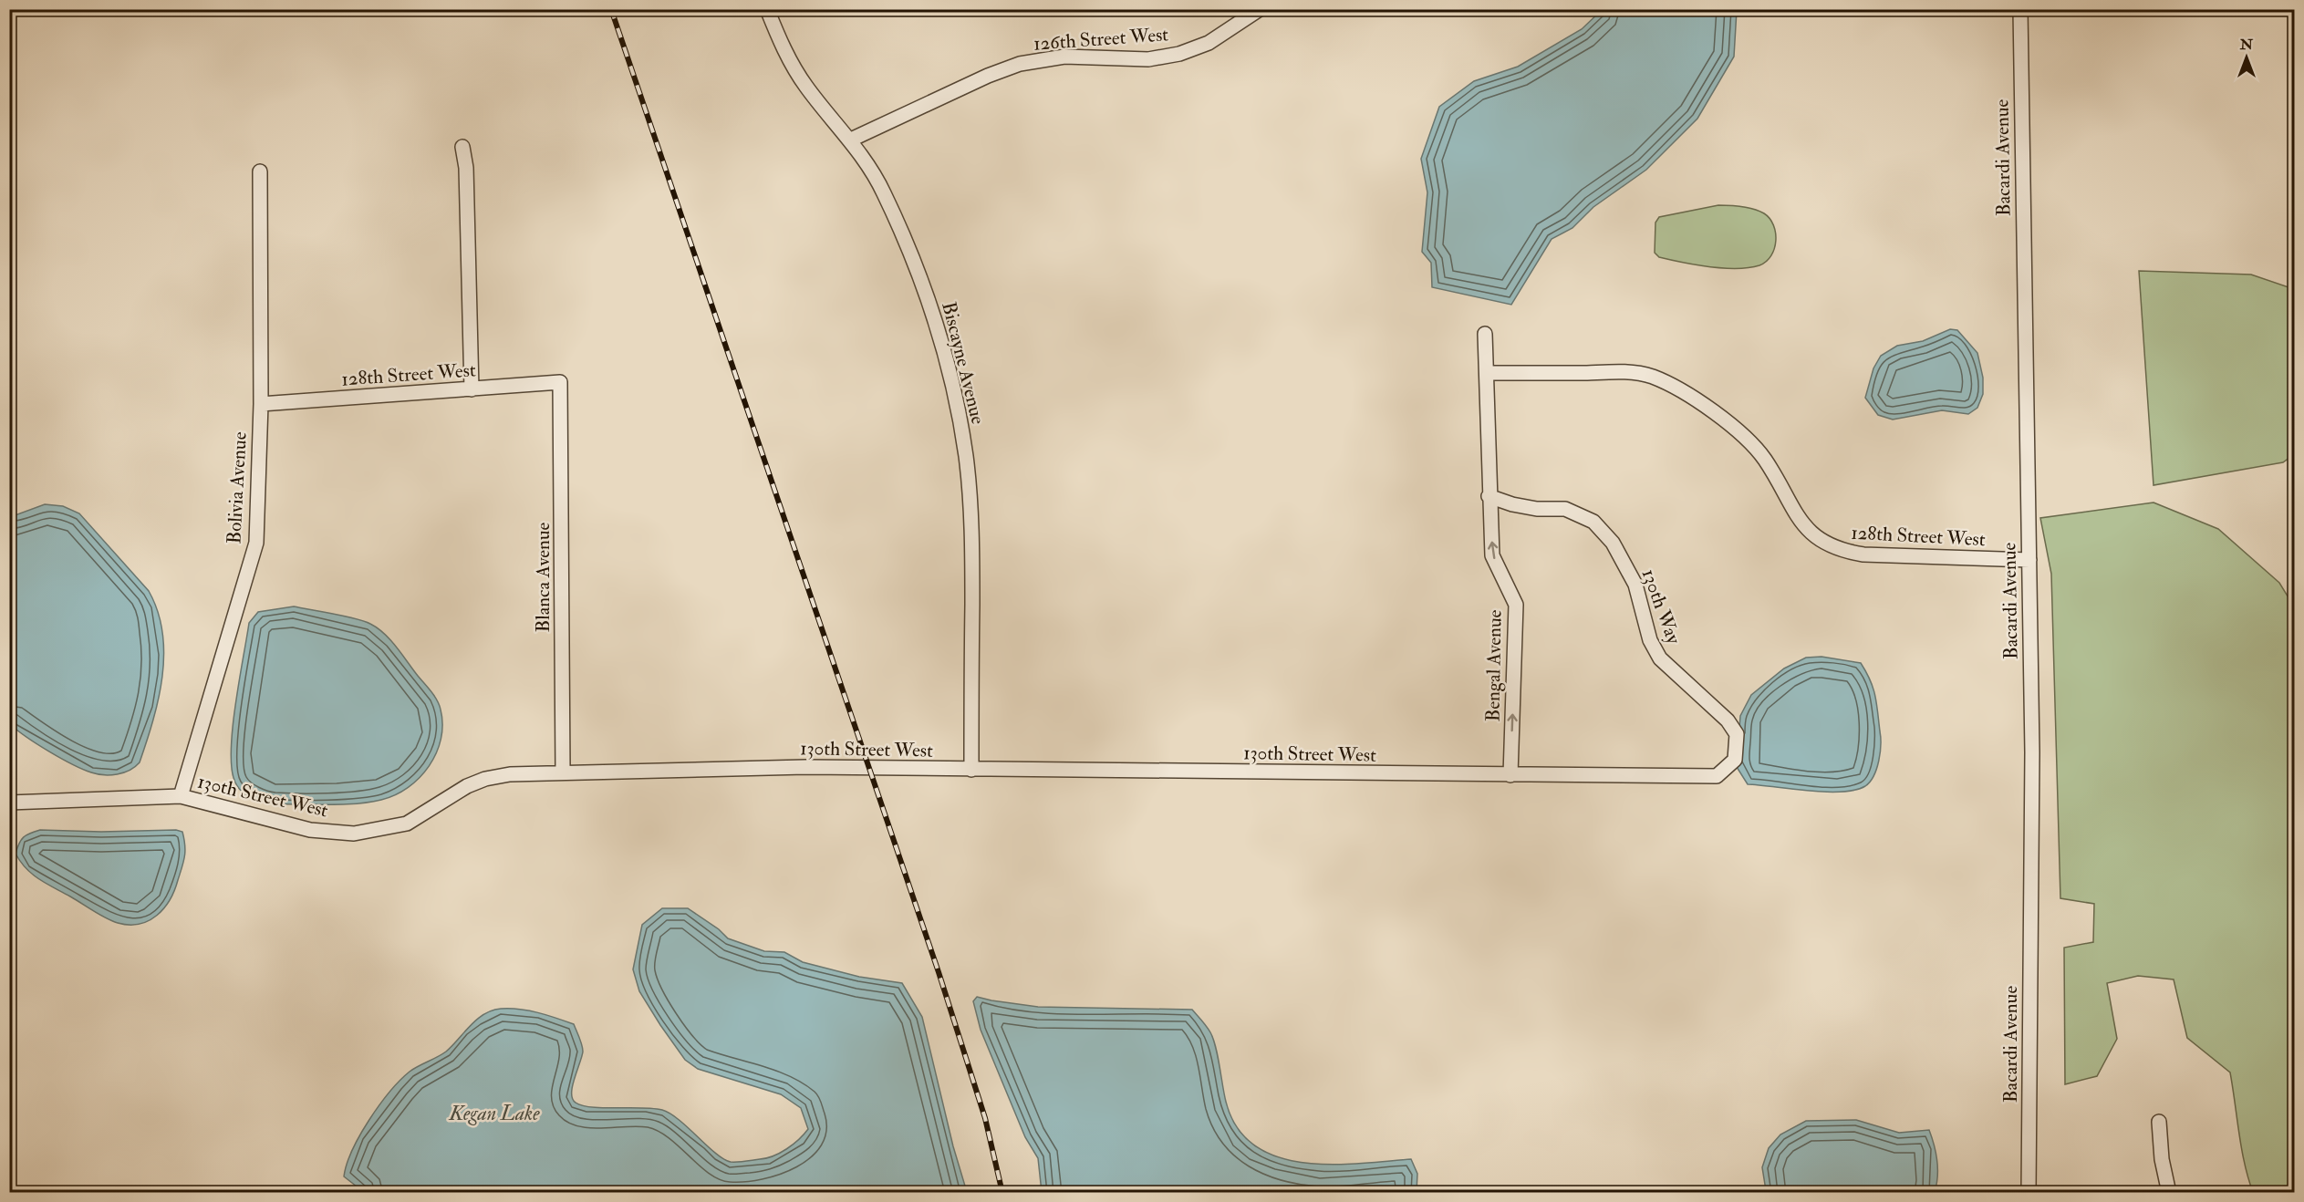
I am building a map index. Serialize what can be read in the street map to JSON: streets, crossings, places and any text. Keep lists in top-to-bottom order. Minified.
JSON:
{"streets":{"street":["126th Street West","Bacardi Avenue","Biscayne Avenue","128th Street West","Bolivia Avenue","Blanca Avenue","130th Way","Bengal Avenue","130th Street West"]},"crossings":[["126th Street West","Biscayne Avenue"],["Bacardi Avenue","128th Street West"],["Biscayne Avenue","130th Street West"],["128th Street West","Bolivia Avenue"],["128th Street West","Blanca Avenue"],["128th Street West","Bengal Avenue"],["Bolivia Avenue","130th Street West"],["Blanca Avenue","130th Street West"],["130th Way","Bengal Avenue"],["130th Way","130th Street West"],["Bengal Avenue","130th Street West"]],"one_way":["Bengal Avenue"],"water":["Kegan Lake"],"north":"top"}
